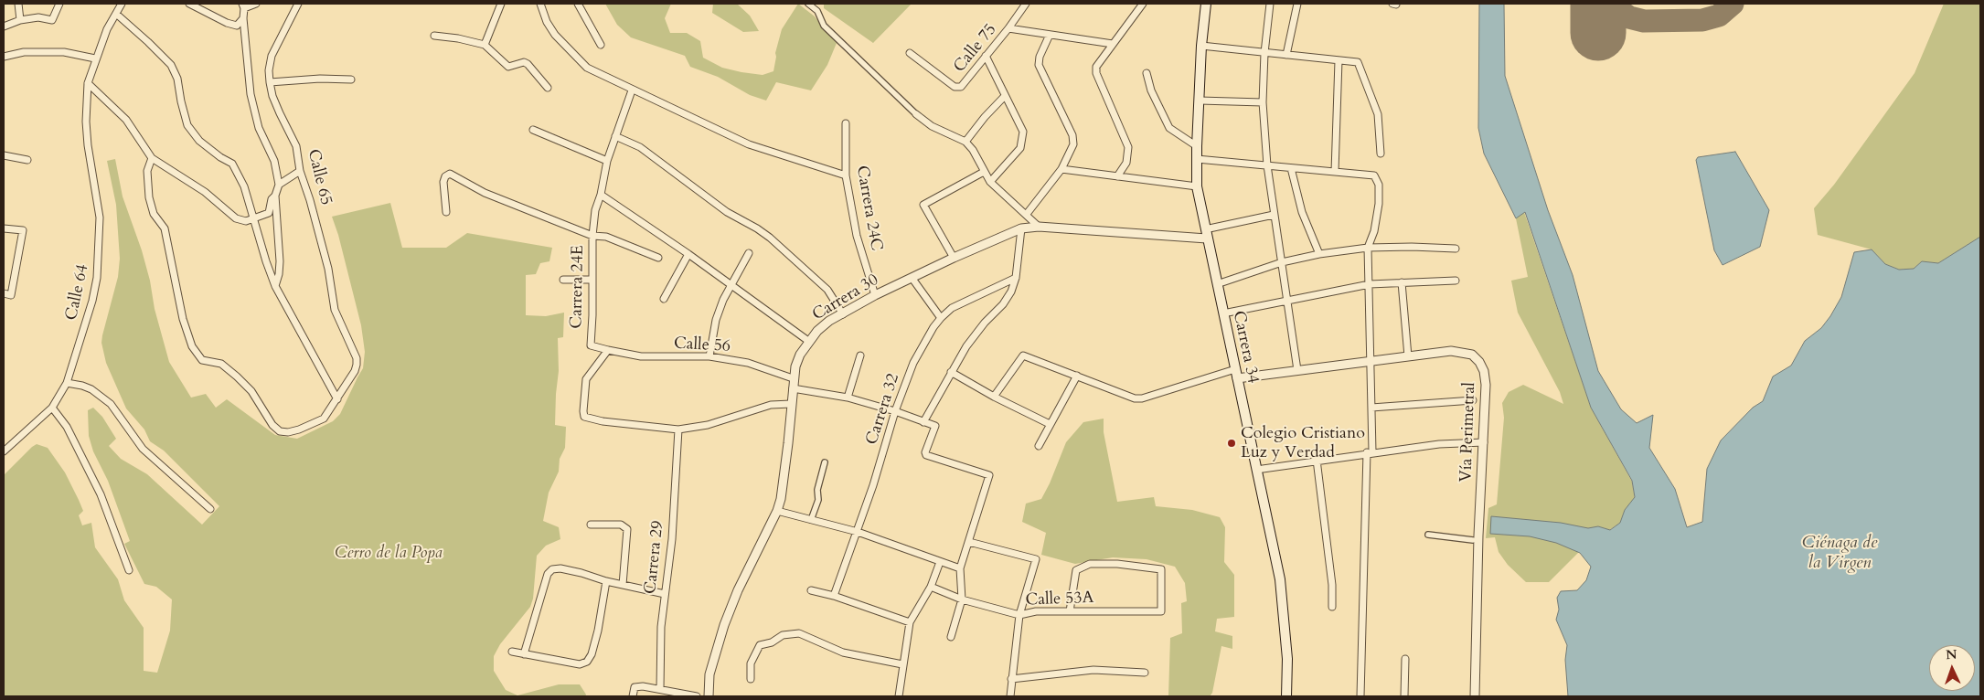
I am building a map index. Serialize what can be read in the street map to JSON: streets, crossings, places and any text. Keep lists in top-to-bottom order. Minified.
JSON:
{"streets":{"main road":["Carrera 34"],"street":["Calle 75","Calle 65","Carrera 24C","Carrera 24E","Calle 64","Carrera 30","Calle 56","Carrera 32","Vía Perimetral","Carrera 29","Calle 53A"]},"crossings":[["Carrera 24C","Carrera 30"],["Carrera 24E","Calle 56"],["Carrera 30","Calle 56"],["Carrera 30","Carrera 34"],["Carrera 34","Vía Perimetral"]],"water":["Ciénaga de la Virgen"],"parks":["Cerro de la Popa"],"places":["Colegio Cristiano Luz y Verdad"],"north":"top"}
